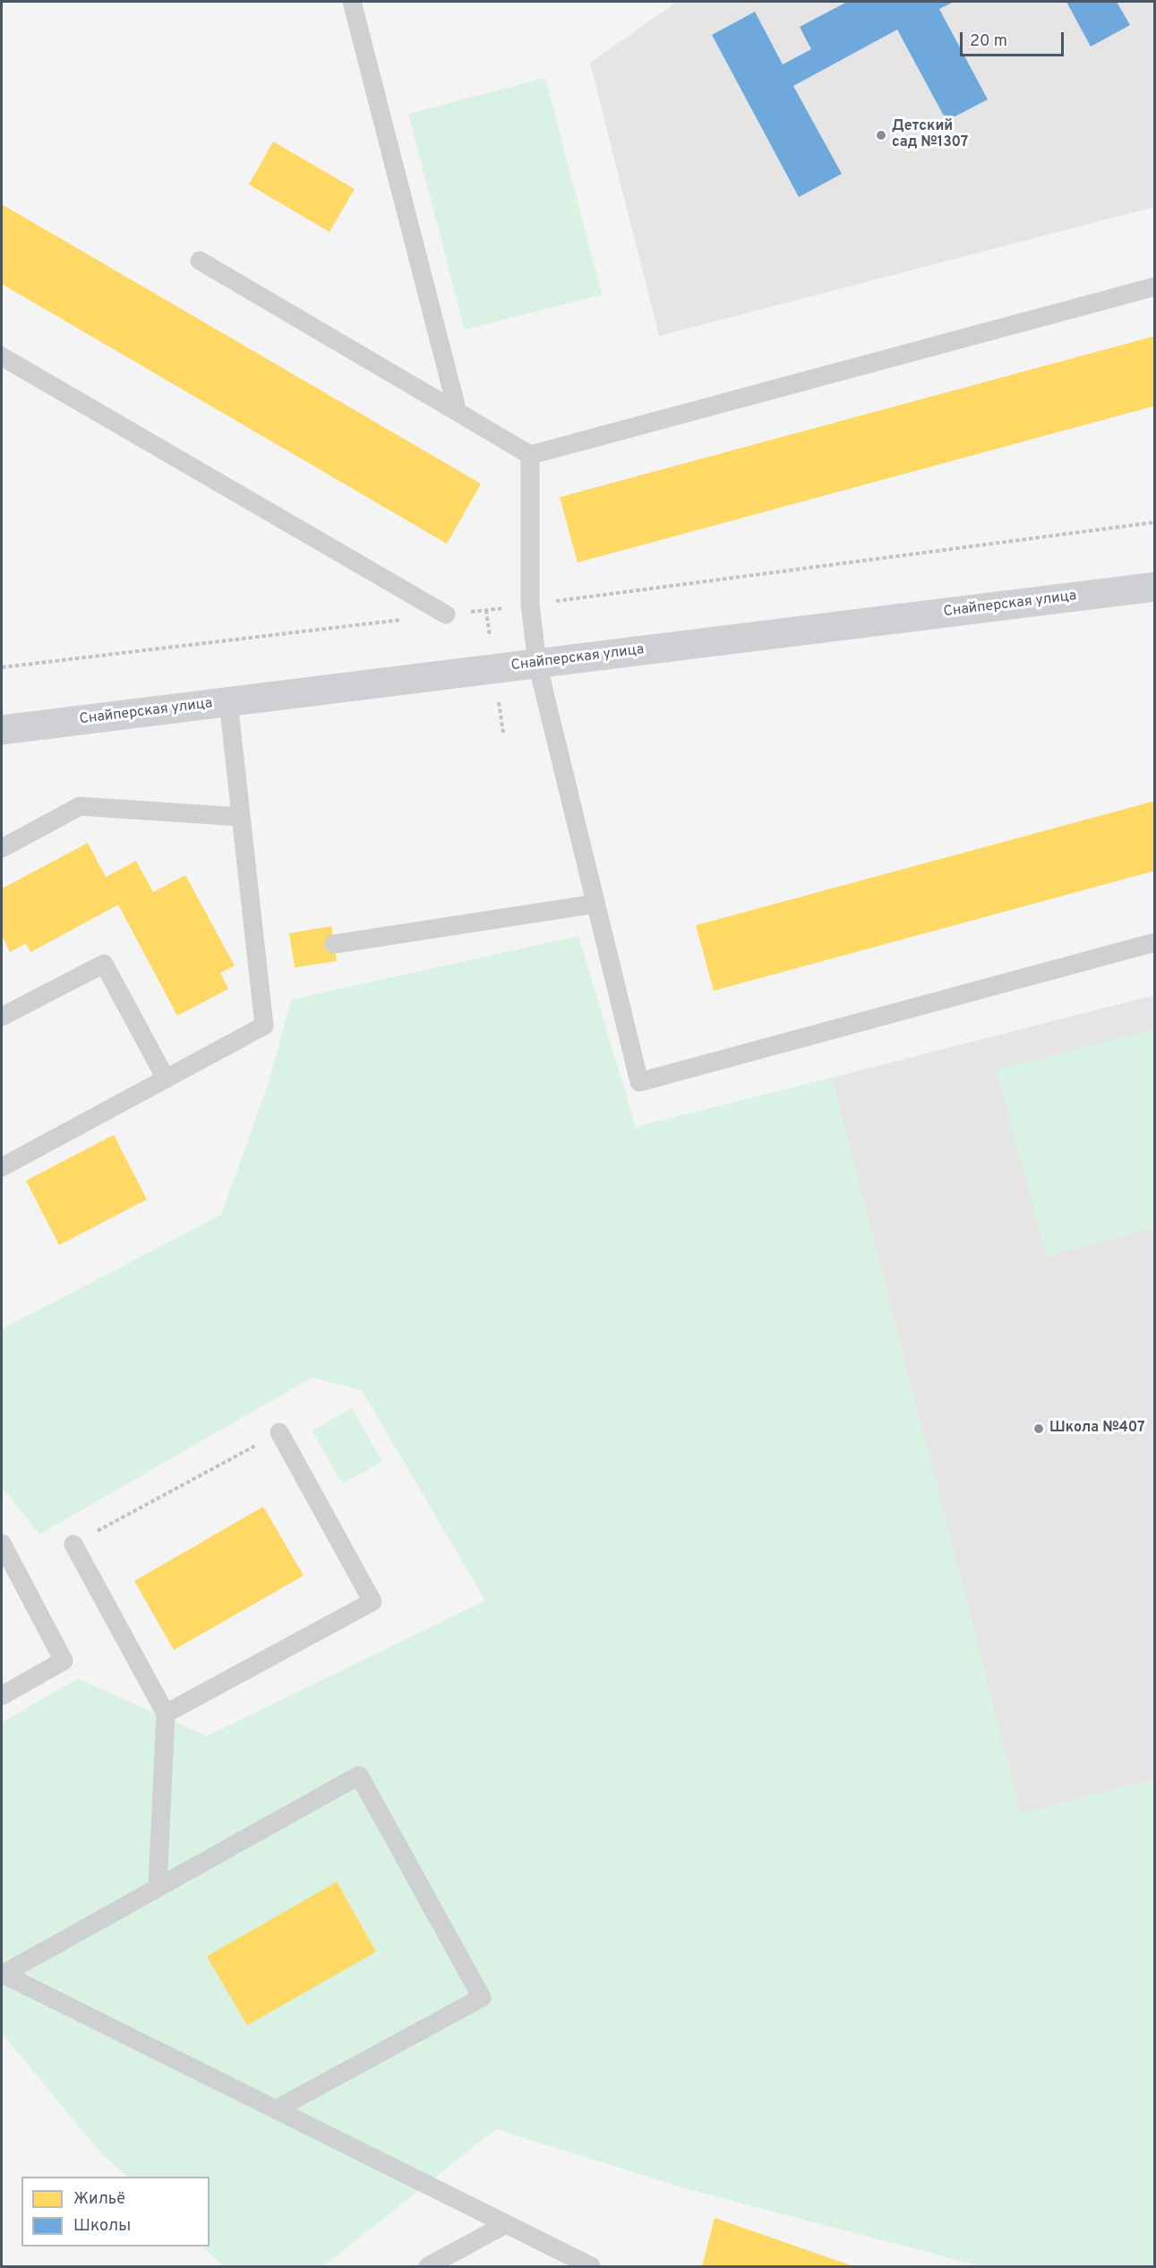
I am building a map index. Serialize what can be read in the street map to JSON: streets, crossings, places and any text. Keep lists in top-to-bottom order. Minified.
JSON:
{"streets":{"street":["Снайперская улица"]},"places":["Детский сад №1307","Школа №407"],"legend":["Жильё","Школы"],"scale_bar":"20 m"}
